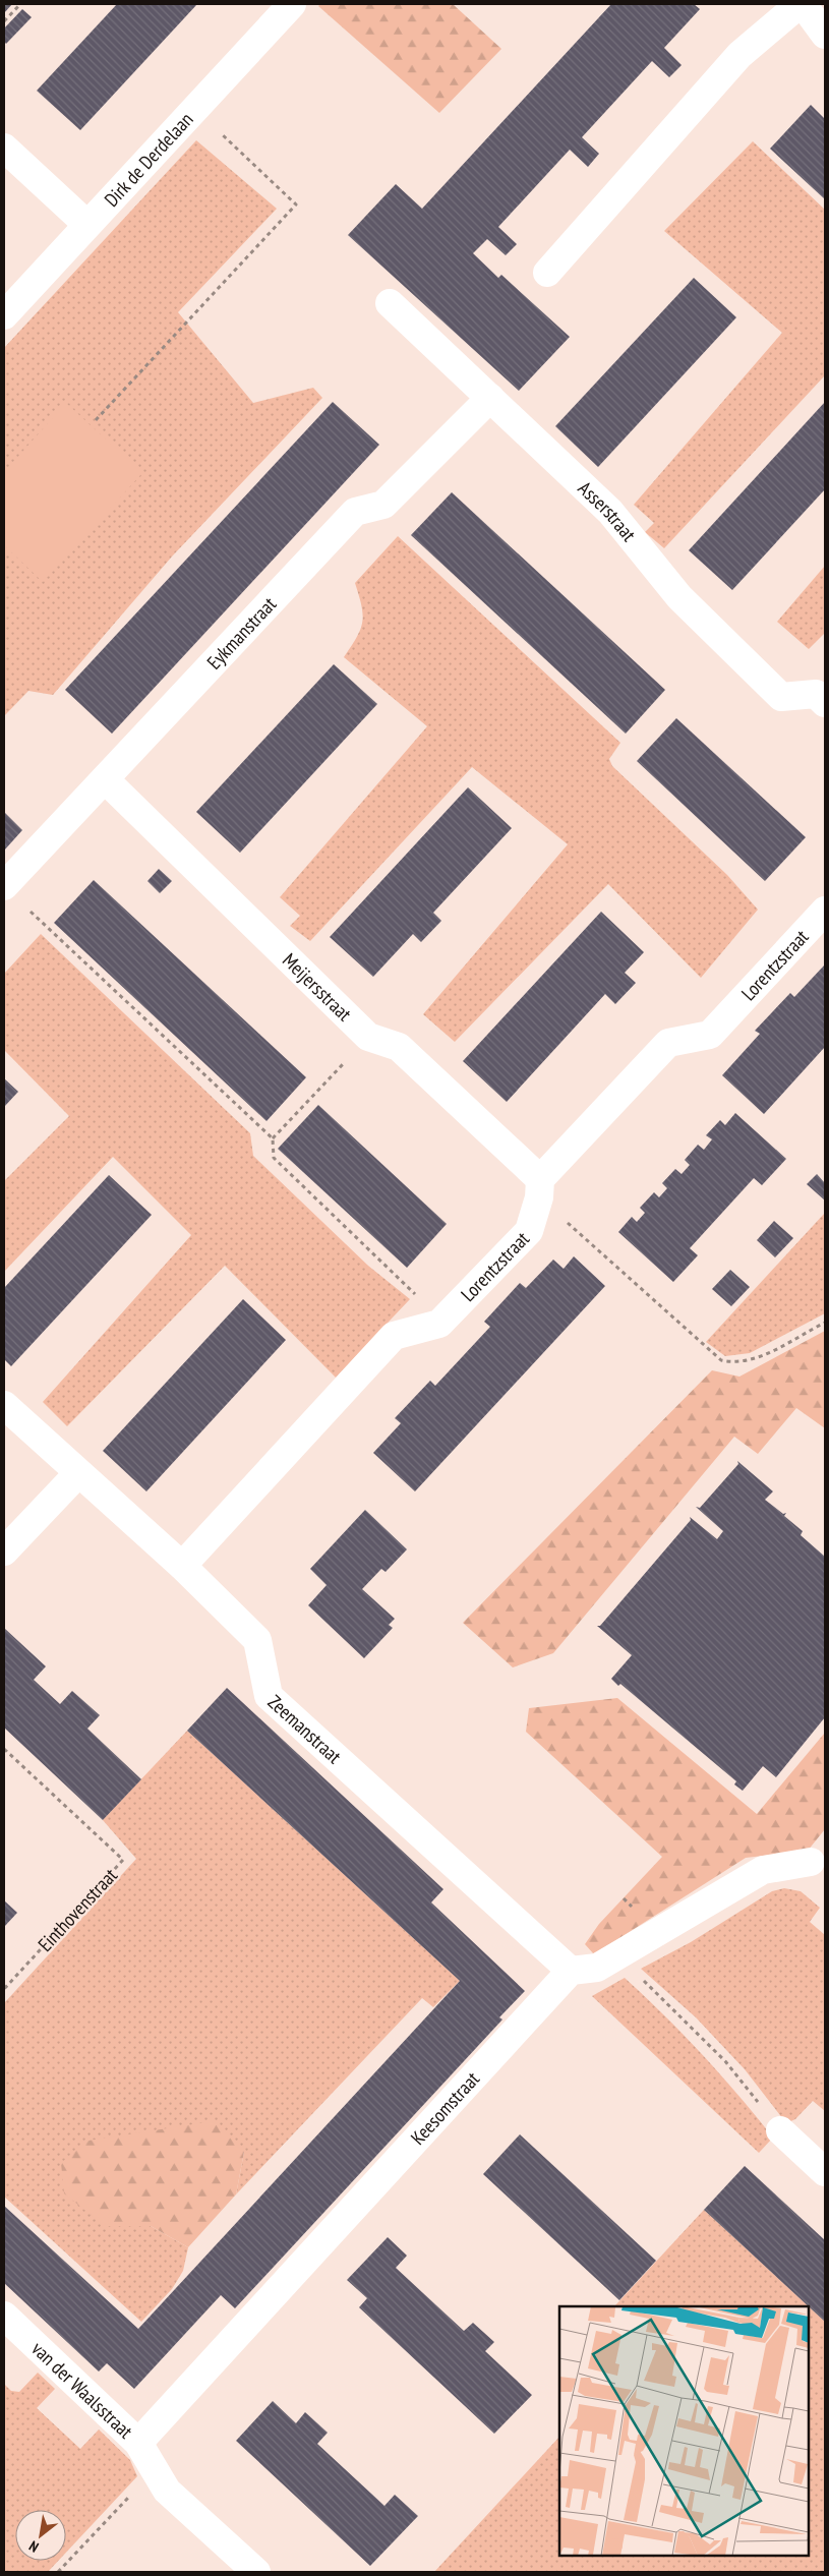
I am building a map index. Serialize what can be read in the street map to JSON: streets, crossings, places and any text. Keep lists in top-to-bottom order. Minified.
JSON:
{"streets":{"street":["Dirk de Derdelaan","Asserstraat","Eykmanstraat","Lorentzstraat","Meijersstraat","Zeemanstraat","Keesomstraat","van der Waalsstraat"],"path":["Einthovenstraat"]},"crossings":[["Asserstraat","Eykmanstraat"],["Eykmanstraat","Meijersstraat"],["Lorentzstraat","Meijersstraat"],["Lorentzstraat","Zeemanstraat"],["Zeemanstraat","Keesomstraat"],["Keesomstraat","van der Waalsstraat"]],"north":"bottom left"}
